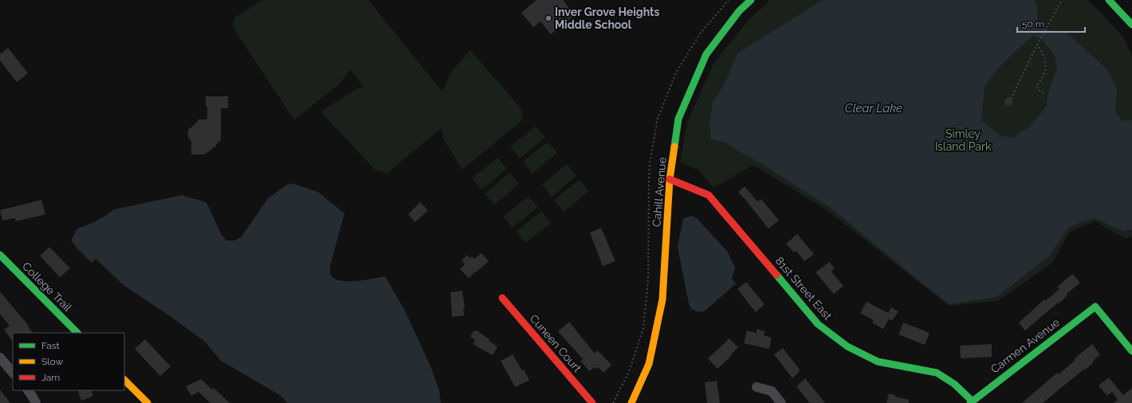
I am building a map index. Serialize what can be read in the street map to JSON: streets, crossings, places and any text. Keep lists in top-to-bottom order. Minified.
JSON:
{"streets":{"street":["Cahill Avenue","College Trail","81st Street East","Cuneen Court","Carmen Avenue"]},"crossings":[["Cahill Avenue","81st Street East"],["81st Street East","Carmen Avenue"]],"water":["Clear Lake"],"parks":["Simley Island Park"],"places":["Inver Grove Heights Middle School"],"legend":["Fast","Slow","Jam"],"scale_bar":"50 m"}
